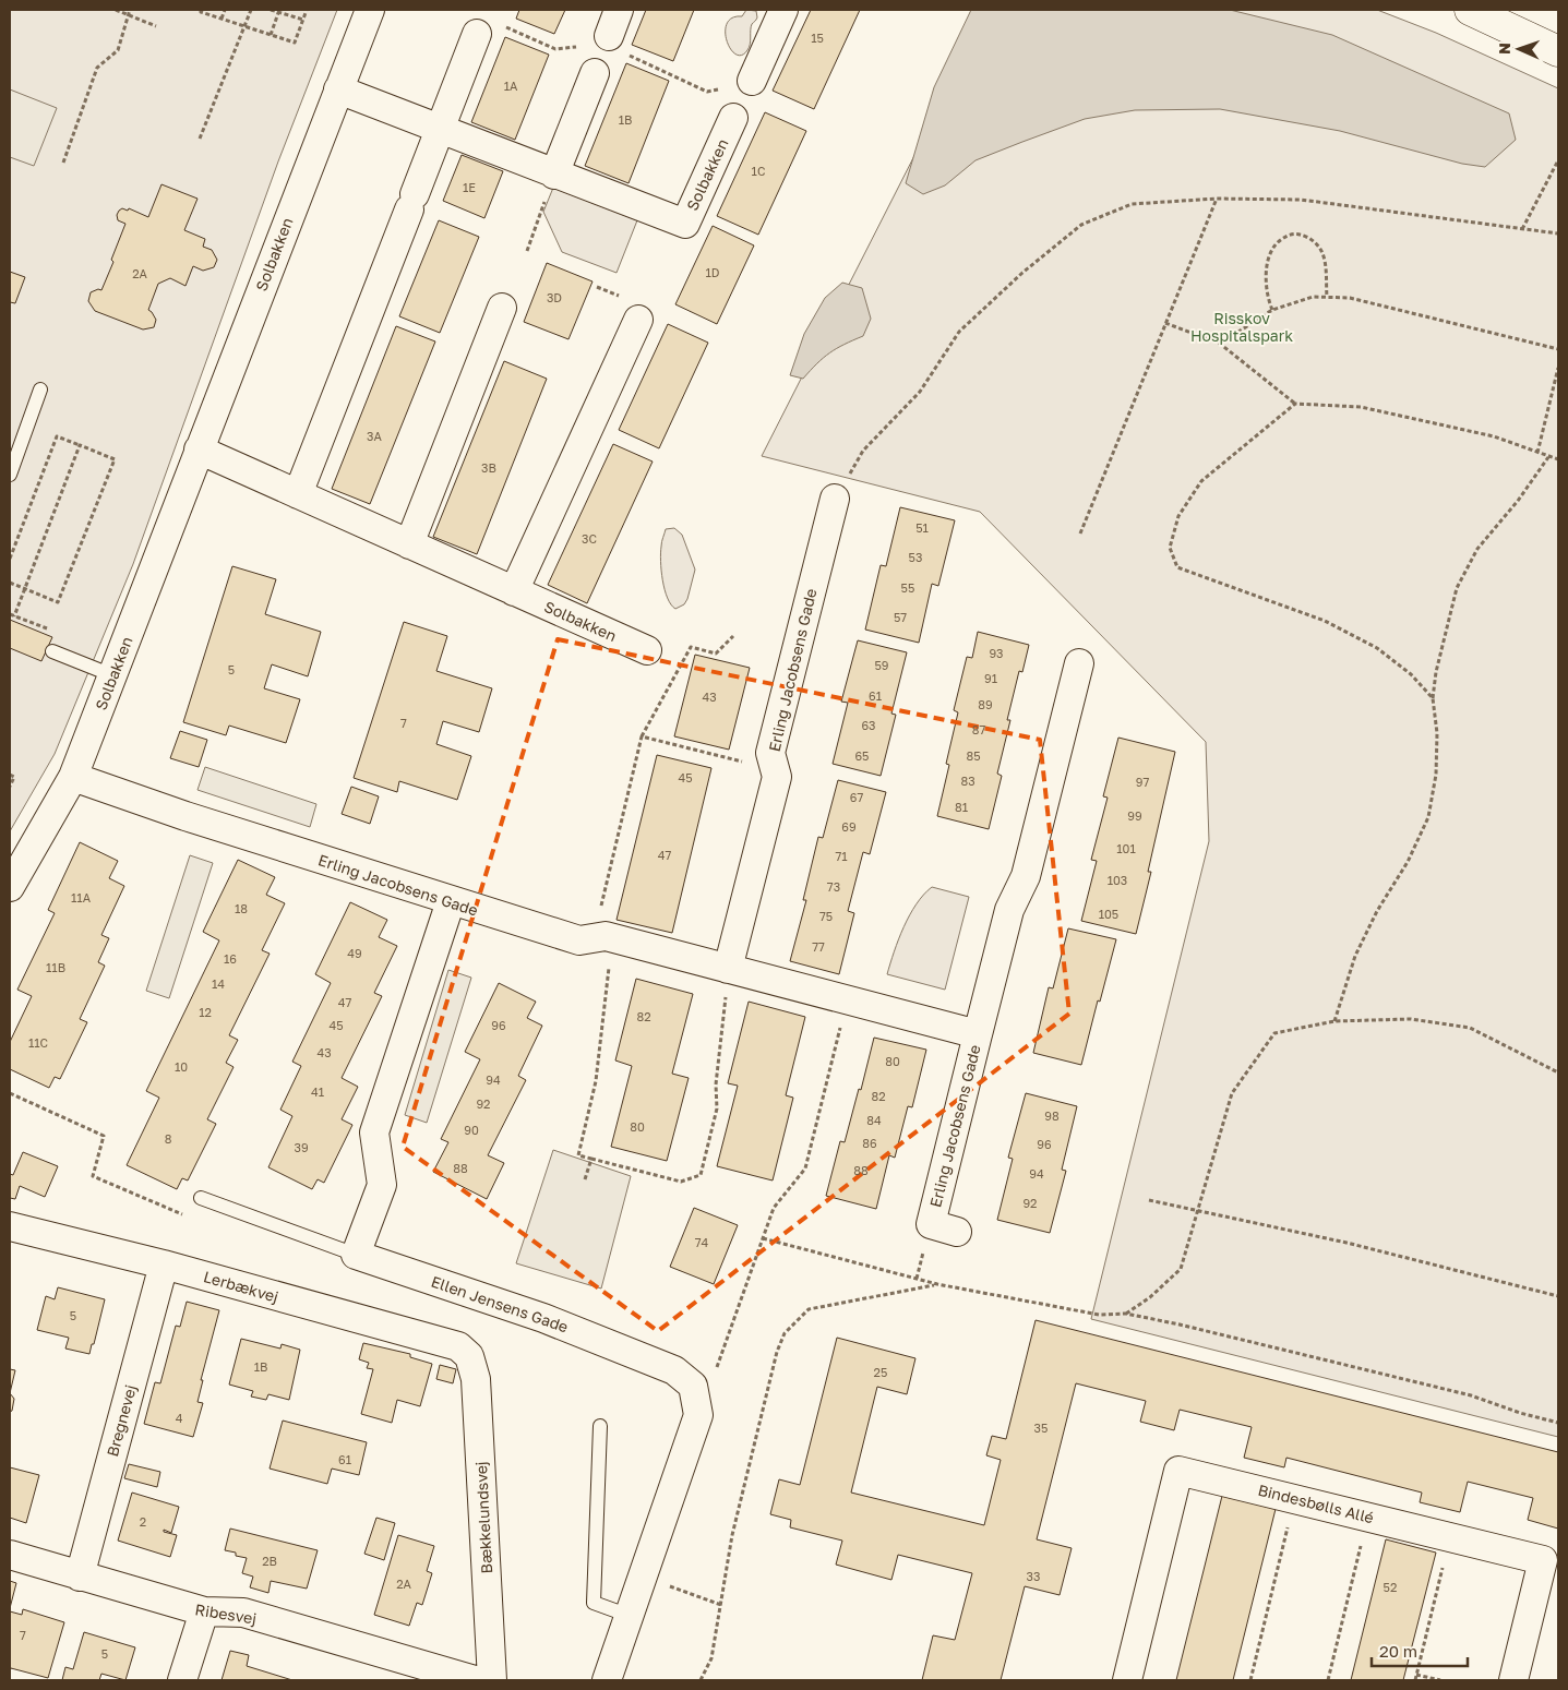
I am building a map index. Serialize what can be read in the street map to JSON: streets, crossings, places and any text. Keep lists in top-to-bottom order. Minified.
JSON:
{"streets":{"street":["Solbakken","Erling Jacobsens Gade","Lerbækvej","Ellen Jensens Gade","Bregnevej","Bindesbølls Allé","Bækkelundsvej","Ribesvej"]},"crossings":[["Solbakken","Erling Jacobsens Gade"],["Lerbækvej","Bregnevej"],["Lerbækvej","Bækkelundsvej"],["Bregnevej","Ribesvej"]],"parks":["Risskov Hospitalspark"],"house_numbers":["15","1A","1B","1C","1E","1D","2A","3D","3A","3B","51","3C","53","55","57","93","59","5","91","61","43","89","7","63","87","65","85","45","83","97","67","81","99","69","101","47","71","103","73","11A","18","105","75","77","49","16","11B","14","47","12","82","45","96","11C","43","80","10","94","41","82","92","98","84","80","90","8","86","96","39","88","88","94","92","74","5","1B","25","4","35","61","2","2B","33","2A","52","7","5"],"scale_bar":"20 m","north":"left"}
